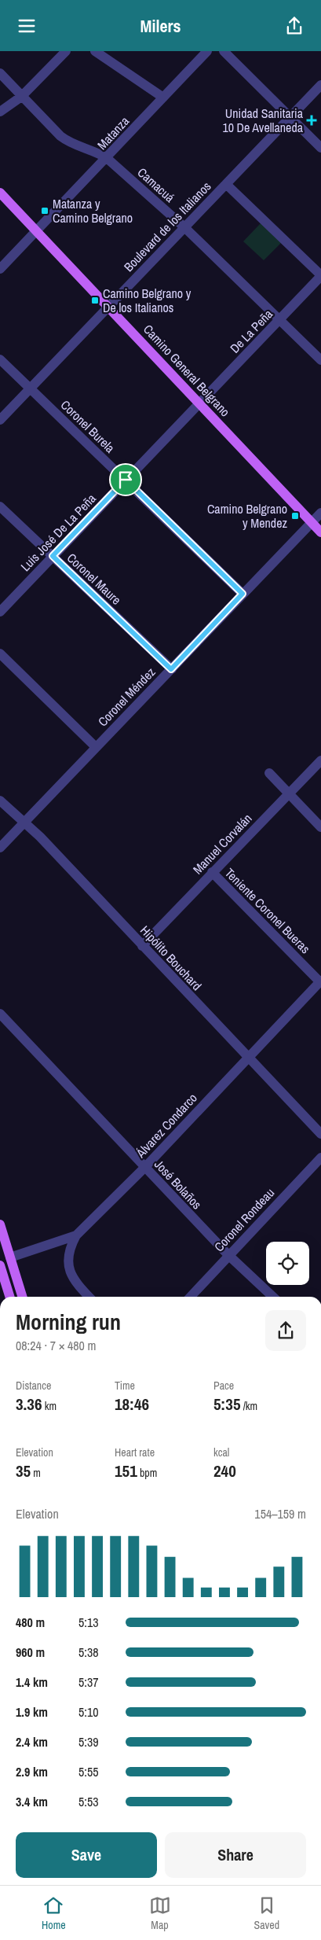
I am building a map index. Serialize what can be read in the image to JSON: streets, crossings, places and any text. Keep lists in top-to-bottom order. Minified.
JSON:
{"streets":{"main road":["Camino General Belgrano"],"street":["Matanza","Camacuá","Boulevard de los Italianos","De La Peña","Coronel Burela","Luis José De La Peña","Coronel Maure","Coronel Méndez","Manuel Corvalán","Teniente Coronel Bueras","Hipólito Bouchard","Álvarez Condarco","José Bolaños","Coronel Rondeau"]},"crossings":[["Matanza","Camacuá"],["Matanza","Camino General Belgrano"],["Camacuá","Boulevard de los Italianos"],["Camacuá","De La Peña"],["Boulevard de los Italianos","Camino General Belgrano"],["Boulevard de los Italianos","Coronel Burela"],["De La Peña","Camino General Belgrano"],["De La Peña","Luis José De La Peña"],["Camino General Belgrano","Luis José De La Peña"],["Camino General Belgrano","Coronel Méndez"],["Coronel Burela","Luis José De La Peña"],["Coronel Burela","Coronel Méndez"],["Luis José De La Peña","Coronel Maure"],["Coronel Maure","Coronel Méndez"],["Coronel Méndez","Hipólito Bouchard"],["Manuel Corvalán","Teniente Coronel Bueras"],["Manuel Corvalán","Hipólito Bouchard"],["Teniente Coronel Bueras","Álvarez Condarco"],["Hipólito Bouchard","Álvarez Condarco"],["Álvarez Condarco","José Bolaños"],["José Bolaños","Coronel Rondeau"]],"places":{"health":["Unidad Sanitaria 10 De Avellaneda"],"transit":["Matanza y Camino Belgrano","Camino Belgrano y De los Italianos","Camino Belgrano y Mendez"]},"page":{"header":"Milers","heading":["Morning run","08:24 · 7 × 480 m"],"stats":[["Distance","3.36 km"],["Time","18:46"],["Pace","5:35 /km"],["Elevation","35 m"],["Heart rate","151 bpm"],["kcal","240"]],"chart":["Elevation","154–159 m"],"list":[{"name":"480 m","note":"5:13"},{"name":"960 m","note":"5:38"},{"name":"1.4 km","note":"5:37"},{"name":"1.9 km","note":"5:10"},{"name":"2.4 km","note":"5:39"},{"name":"2.9 km","note":"5:55"},{"name":"3.4 km","note":"5:53"}],"buttons":["Save","Share"],"tabs":["Home","Map","Saved"]}}
